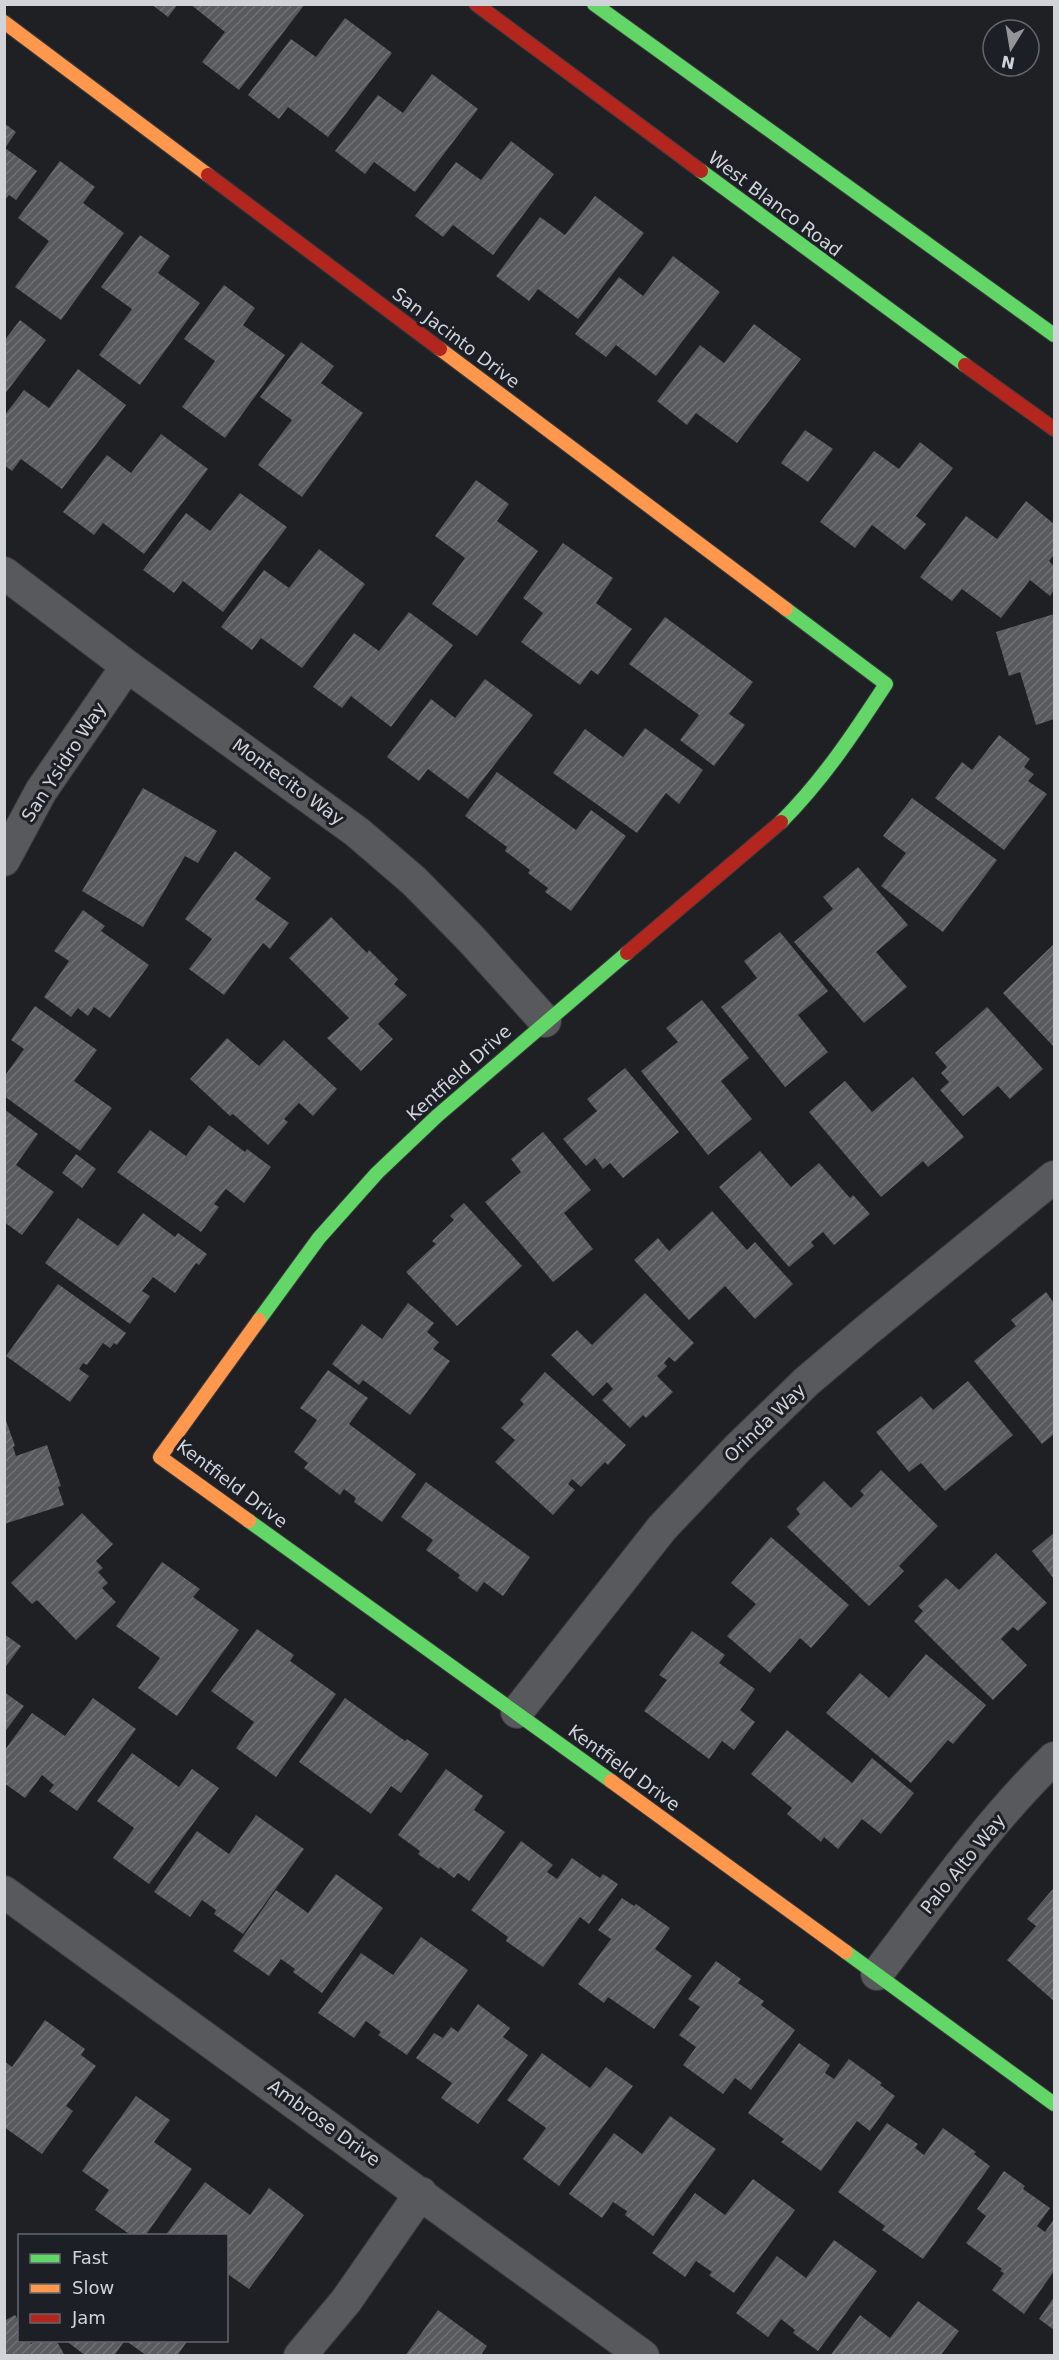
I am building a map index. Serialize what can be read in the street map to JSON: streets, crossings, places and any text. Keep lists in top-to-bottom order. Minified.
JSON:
{"streets":{"street":["West Blanco Road","San Jacinto Drive","San Ysidro Way","Montecito Way","Kentfield Drive","Orinda Way","Palo Alto Way","Ambrose Drive"]},"crossings":[["San Jacinto Drive","Kentfield Drive"],["San Ysidro Way","Montecito Way"],["Montecito Way","Kentfield Drive"],["Kentfield Drive","Orinda Way"],["Kentfield Drive","Palo Alto Way"]],"legend":["Fast","Slow","Jam"],"north":"bottom"}
